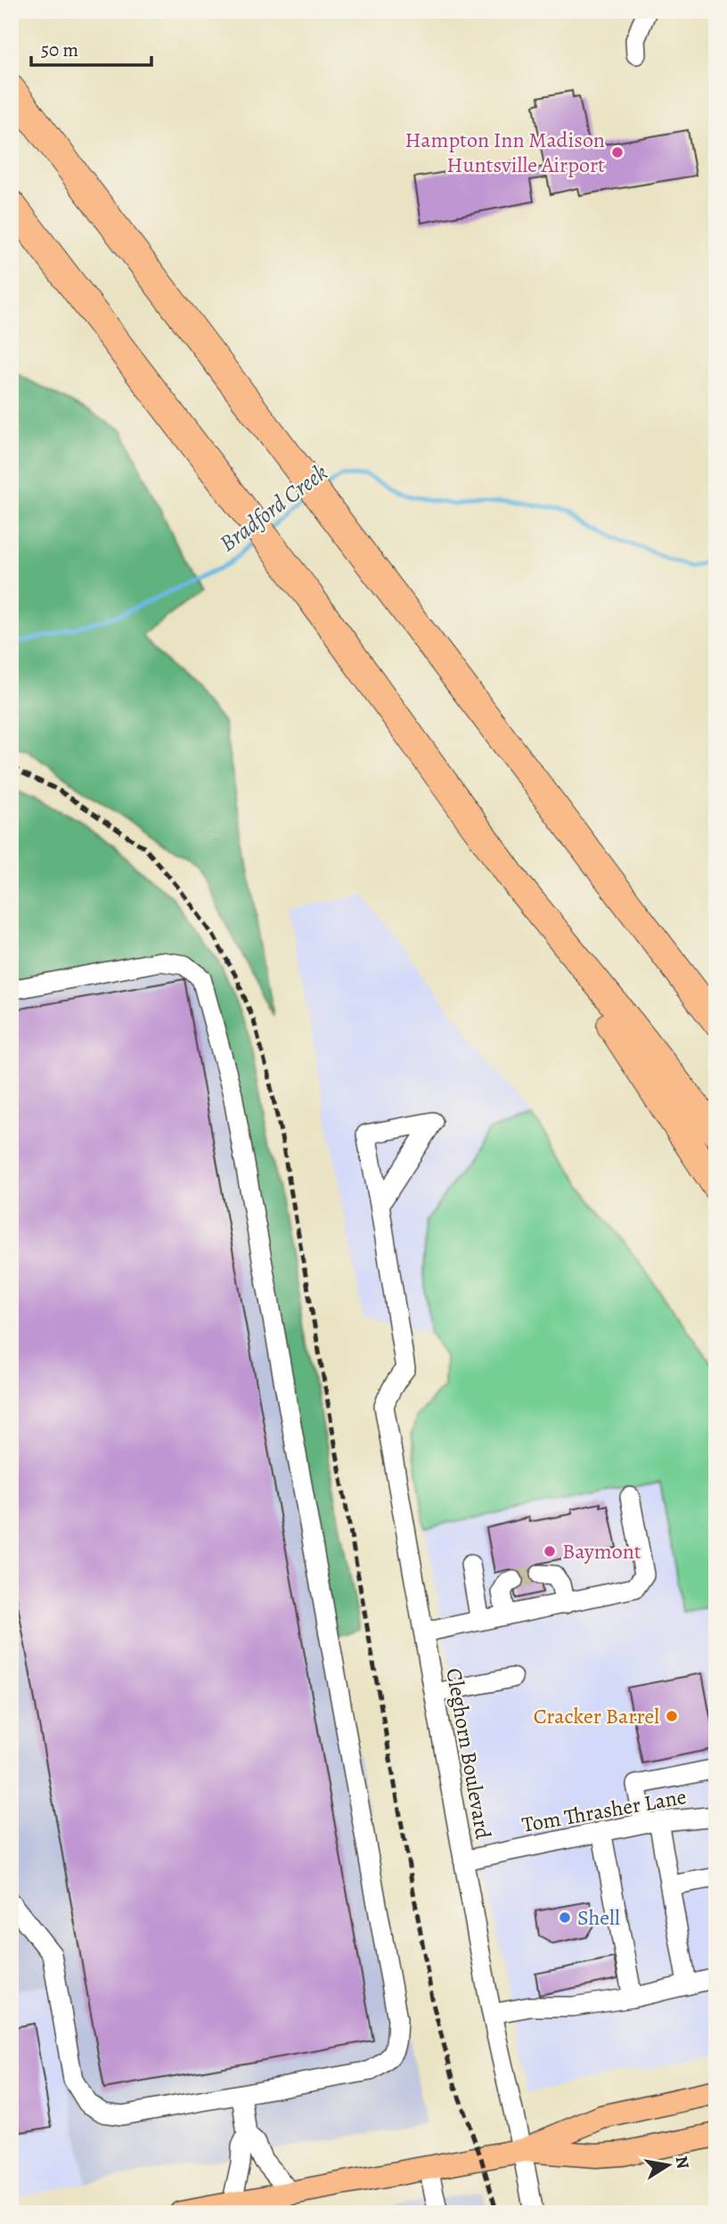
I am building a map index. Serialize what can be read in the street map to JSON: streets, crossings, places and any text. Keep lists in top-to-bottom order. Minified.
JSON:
{"streets":{"street":["Cleghorn Boulevard","Tom Thrasher Lane"]},"crossings":[["Cleghorn Boulevard","Tom Thrasher Lane"]],"water":["Bradford Creek"],"places":["Hampton Inn Madison Huntsville Airport","Baymont","Cracker Barrel","Shell"],"scale_bar":"50 m","north":"right"}
